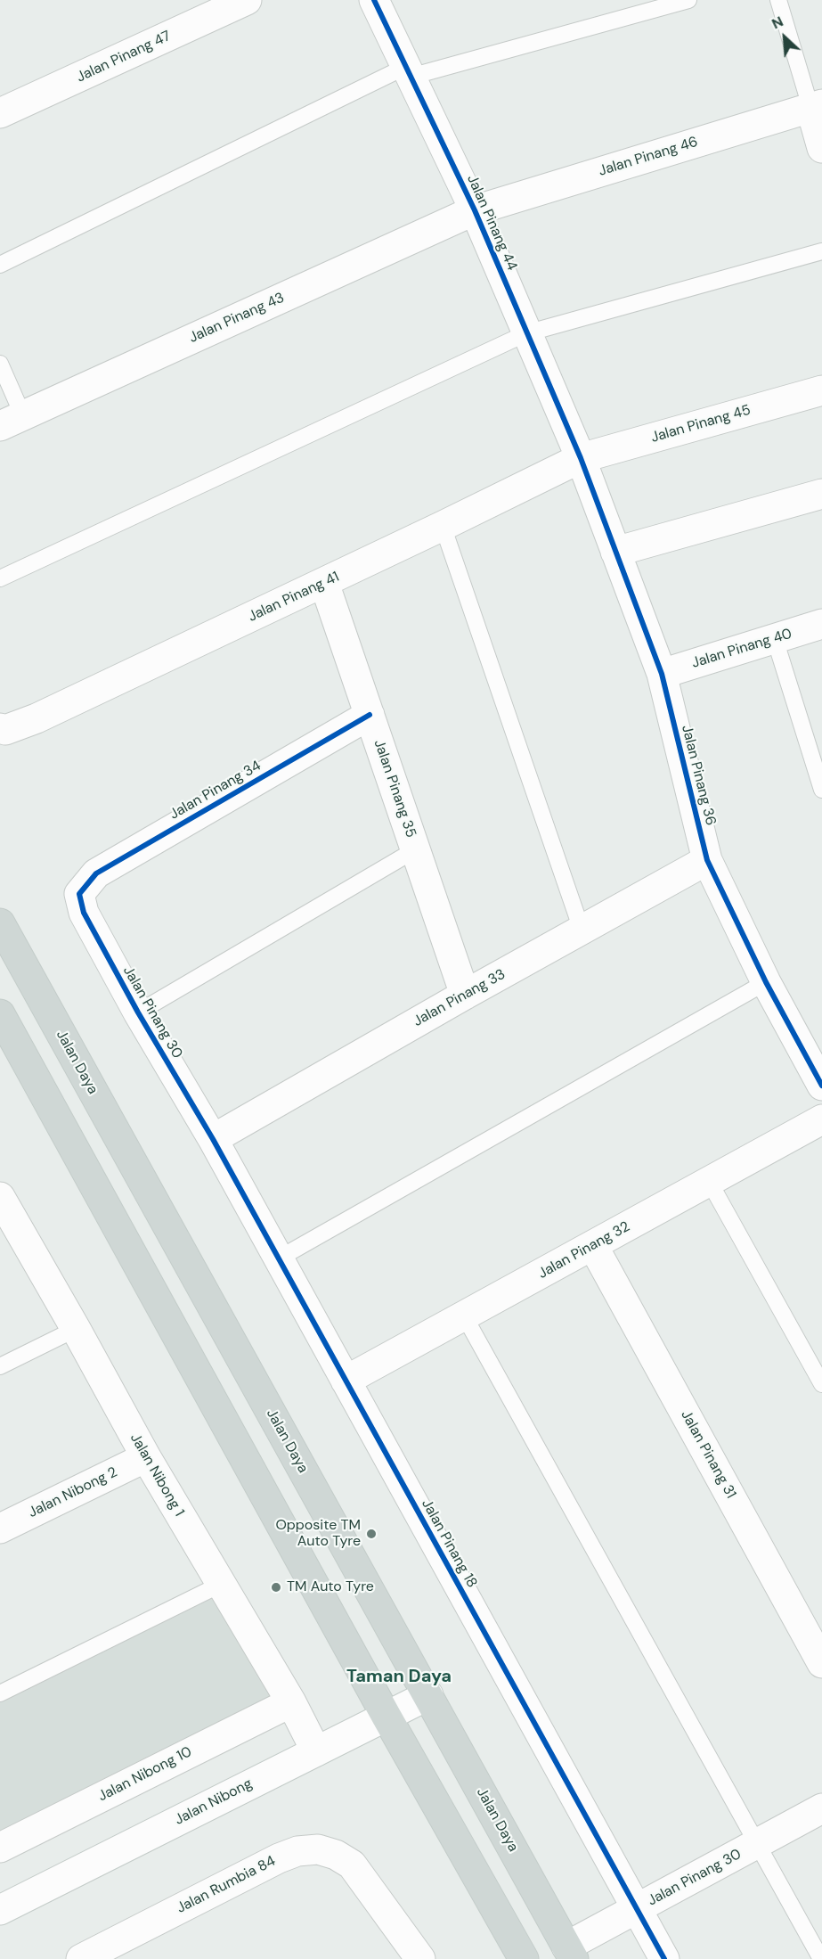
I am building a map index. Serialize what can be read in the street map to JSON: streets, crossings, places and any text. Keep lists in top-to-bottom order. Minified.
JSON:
{"streets":{"main road":["Jalan Daya"],"street":["Jalan Pinang 47","Jalan Pinang 46","Jalan Pinang 44","Jalan Pinang 43","Jalan Pinang 45","Jalan Pinang 41","Jalan Pinang 40","Jalan Pinang 36","Jalan Pinang 35","Jalan Pinang 34","Jalan Pinang 33","Jalan Pinang 30","Jalan Pinang 32","Jalan Pinang 31","Jalan Nibong 1","Jalan Nibong 2","Jalan Pinang 18","Jalan Nibong 10","Jalan Nibong","Jalan Rumbia 84"]},"crossings":[["Jalan Pinang 46","Jalan Pinang 44"],["Jalan Pinang 46","Jalan Pinang 43"],["Jalan Pinang 44","Jalan Pinang 43"],["Jalan Pinang 44","Jalan Pinang 45"],["Jalan Pinang 44","Jalan Pinang 41"],["Jalan Pinang 44","Jalan Pinang 36"],["Jalan Pinang 45","Jalan Pinang 41"],["Jalan Pinang 45","Jalan Pinang 36"],["Jalan Pinang 41","Jalan Pinang 36"],["Jalan Pinang 41","Jalan Pinang 35"],["Jalan Pinang 40","Jalan Pinang 36"],["Jalan Pinang 36","Jalan Pinang 33"],["Jalan Pinang 35","Jalan Pinang 34"],["Jalan Pinang 35","Jalan Pinang 33"],["Jalan Pinang 34","Jalan Pinang 30"],["Jalan Pinang 33","Jalan Pinang 30"],["Jalan Pinang 33","Jalan Pinang 18"],["Jalan Pinang 30","Jalan Daya"],["Jalan Pinang 30","Jalan Pinang 18"],["Jalan Daya","Jalan Nibong"],["Jalan Pinang 32","Jalan Pinang 31"],["Jalan Pinang 32","Jalan Pinang 18"],["Jalan Nibong 1","Jalan Nibong 2"],["Jalan Nibong 1","Jalan Nibong 10"],["Jalan Nibong 1","Jalan Nibong"]],"districts":["Taman Daya"],"places":["Opposite TM Auto Tyre","TM Auto Tyre"],"north":"top left"}
